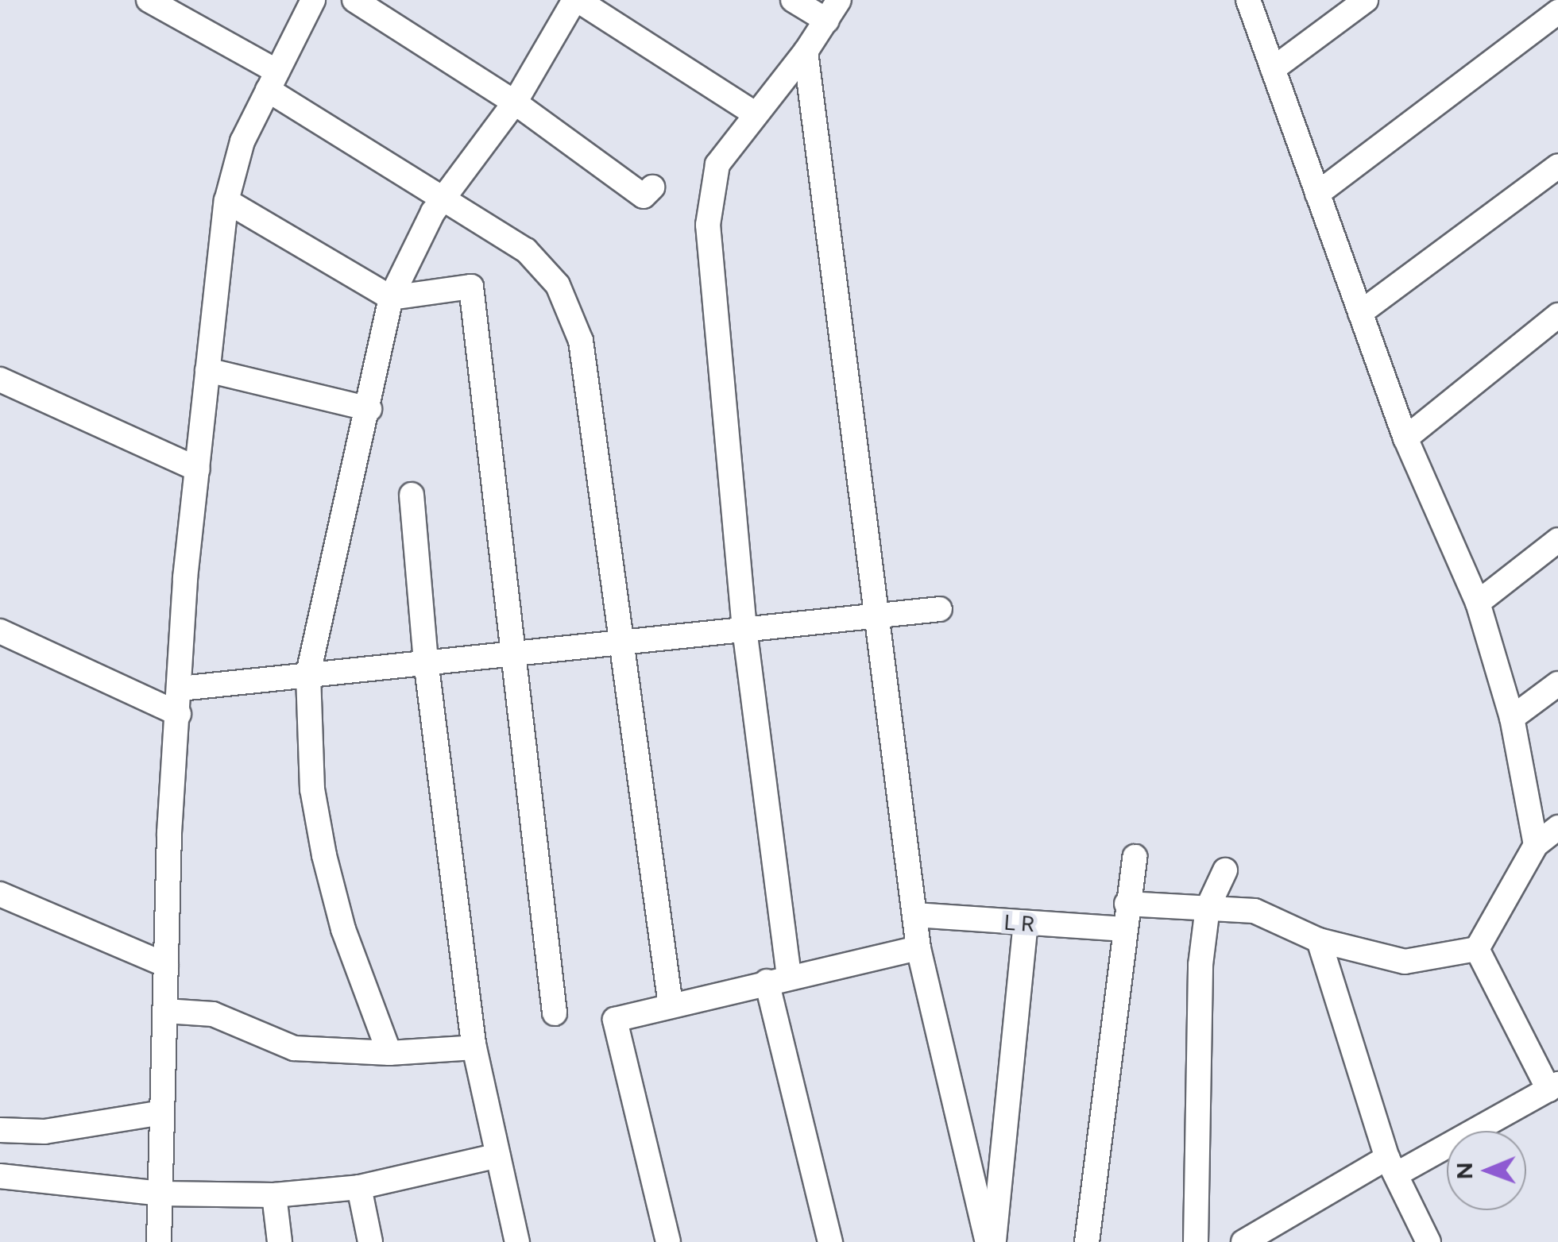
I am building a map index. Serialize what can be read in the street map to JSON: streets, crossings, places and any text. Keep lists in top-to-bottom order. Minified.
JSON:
{"streets":{"street":["L R"]},"north":"left"}
